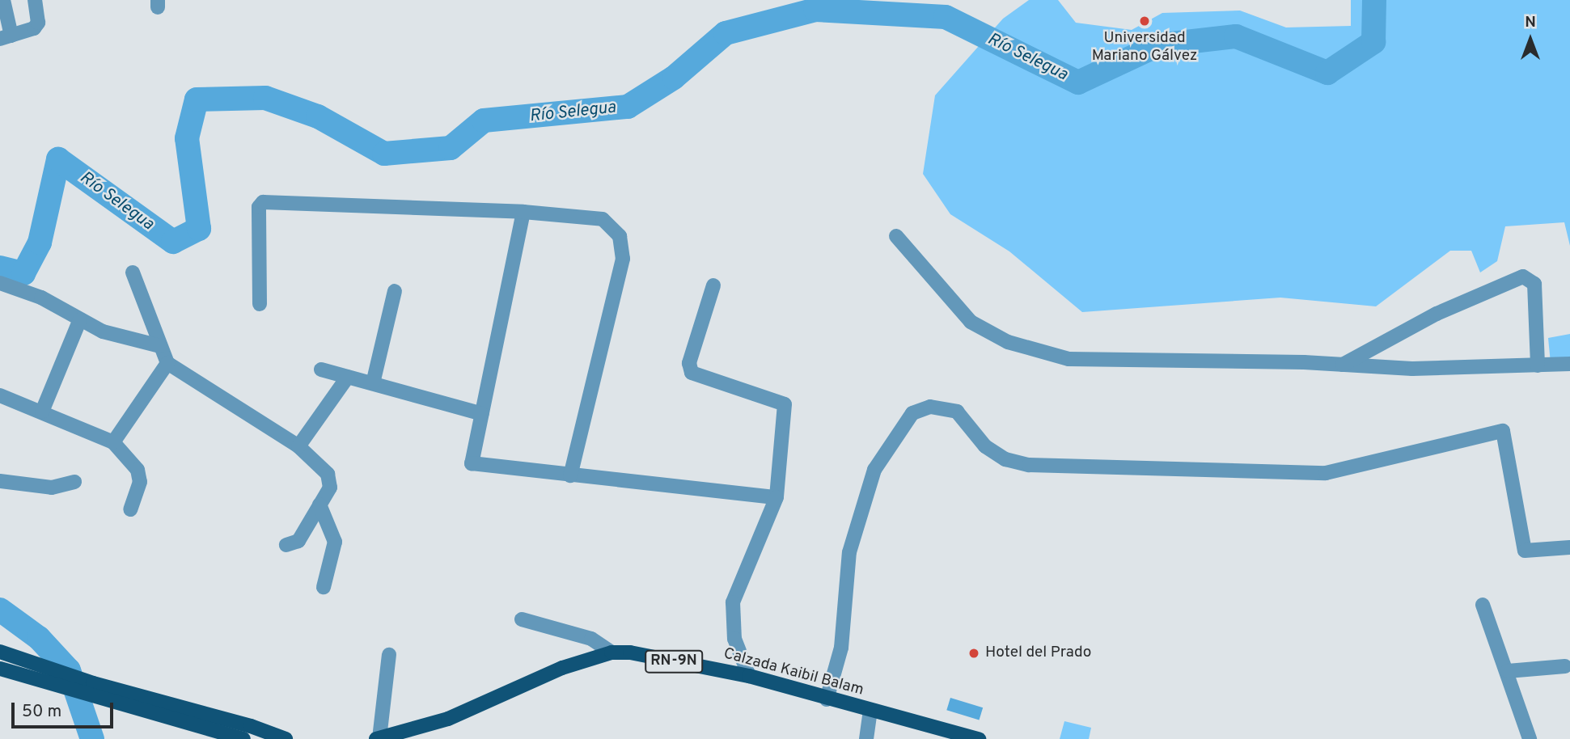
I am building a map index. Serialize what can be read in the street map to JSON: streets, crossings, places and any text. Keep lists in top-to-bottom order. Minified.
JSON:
{"streets":{"main road":["RN-9N","Calzada Kaibil Balam"]},"water":["Río Selegua"],"places":["Universidad Mariano Gálvez","Hotel del Prado"],"scale_bar":"50 m","north":"top"}
